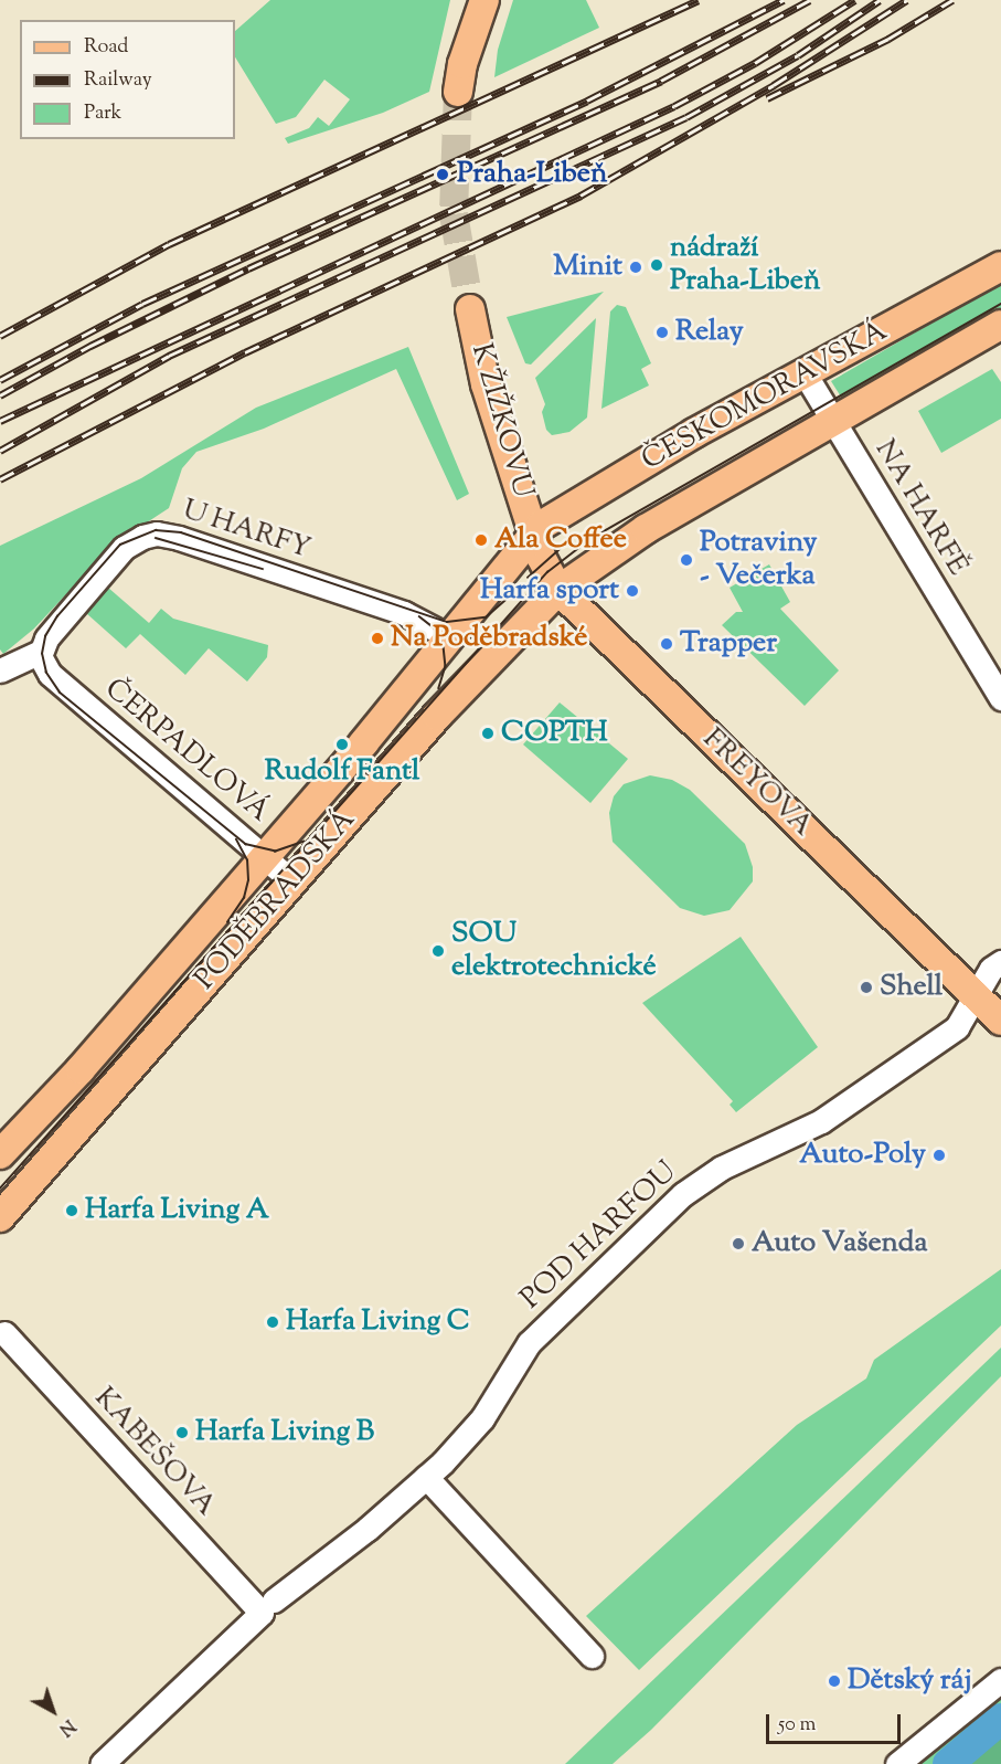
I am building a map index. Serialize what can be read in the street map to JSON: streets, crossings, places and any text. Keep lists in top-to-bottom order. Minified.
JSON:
{"streets":{"main road":["ČESKOMORAVSKÁ","K ŽIŽKOVU","FREYOVA","PODĚBRADSKÁ"],"street":["NA HARFĚ","U HARFY","ČERPADLOVÁ","POD HARFOU","KABEŠOVA"]},"crossings":[["ČESKOMORAVSKÁ","K ŽIŽKOVU"],["ČESKOMORAVSKÁ","NA HARFĚ"],["ČESKOMORAVSKÁ","FREYOVA"],["ČESKOMORAVSKÁ","PODĚBRADSKÁ"],["K ŽIŽKOVU","FREYOVA"],["K ŽIŽKOVU","PODĚBRADSKÁ"],["U HARFY","ČERPADLOVÁ"],["U HARFY","PODĚBRADSKÁ"],["ČERPADLOVÁ","PODĚBRADSKÁ"],["FREYOVA","PODĚBRADSKÁ"],["FREYOVA","POD HARFOU"],["POD HARFOU","KABEŠOVA"]],"places":["Praha-Libeň","nádraží Praha-Libeň","Minit","Relay","Ala Coffee","Potraviny - Večerka","Harfa sport","Na Poděbradské","Trapper","COPTH","Rudolf Fantl","SOU elektrotechnické","Shell","Auto-Poly","Harfa Living A","Auto Vašenda","Harfa Living C","Harfa Living B","Dětský ráj"],"legend":["Road","Railway","Park"],"scale_bar":"50 m","north":"bottom right"}
